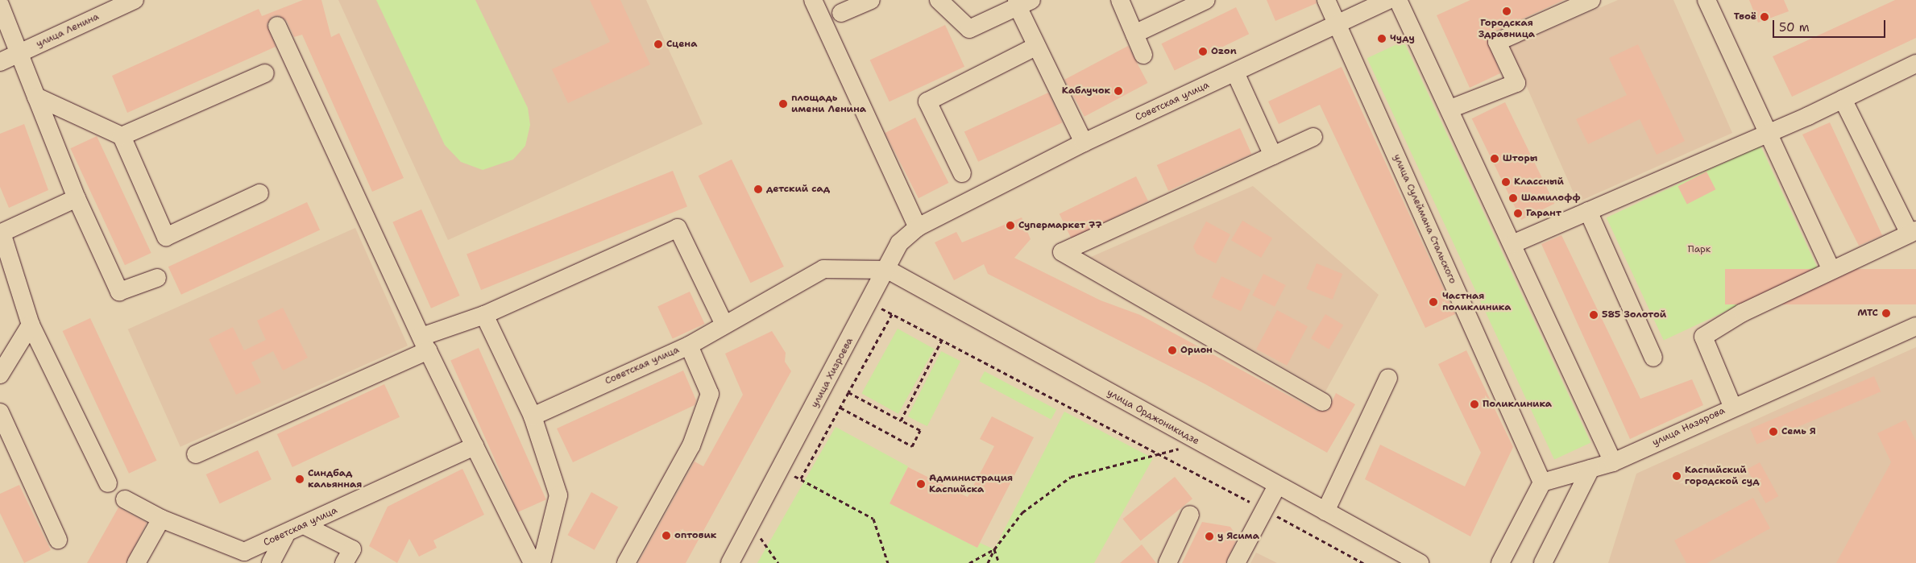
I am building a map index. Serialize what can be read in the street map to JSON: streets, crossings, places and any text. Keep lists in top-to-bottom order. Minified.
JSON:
{"streets":{"street":["улица Ленина","Советская улица","улица Сулеймана Стальского","улица Хизроева","улица Орджоникидзе","улица Назарова"]},"crossings":[["Советская улица","улица Сулеймана Стальского"],["Советская улица","улица Хизроева"],["улица Сулеймана Стальского","улица Назарова"],["улица Хизроева","улица Орджоникидзе"]],"parks":["Парк"],"places":["Городская Здравница","Твоё","Чуду","Сцена","Ozon","Каблучок","площадь имени Ленина","Шторы","Классный","детский сад","Шамилофф","Гарант","Супермаркет 77","Частная поликлиника","МТС","585 Золотой","Орион","Поликлиника","Семь Я","Каспийский городской суд","Синдбад кальянная","Администрация Каспийска","оптовик","у Ясима"],"scale_bar":"50 m"}
